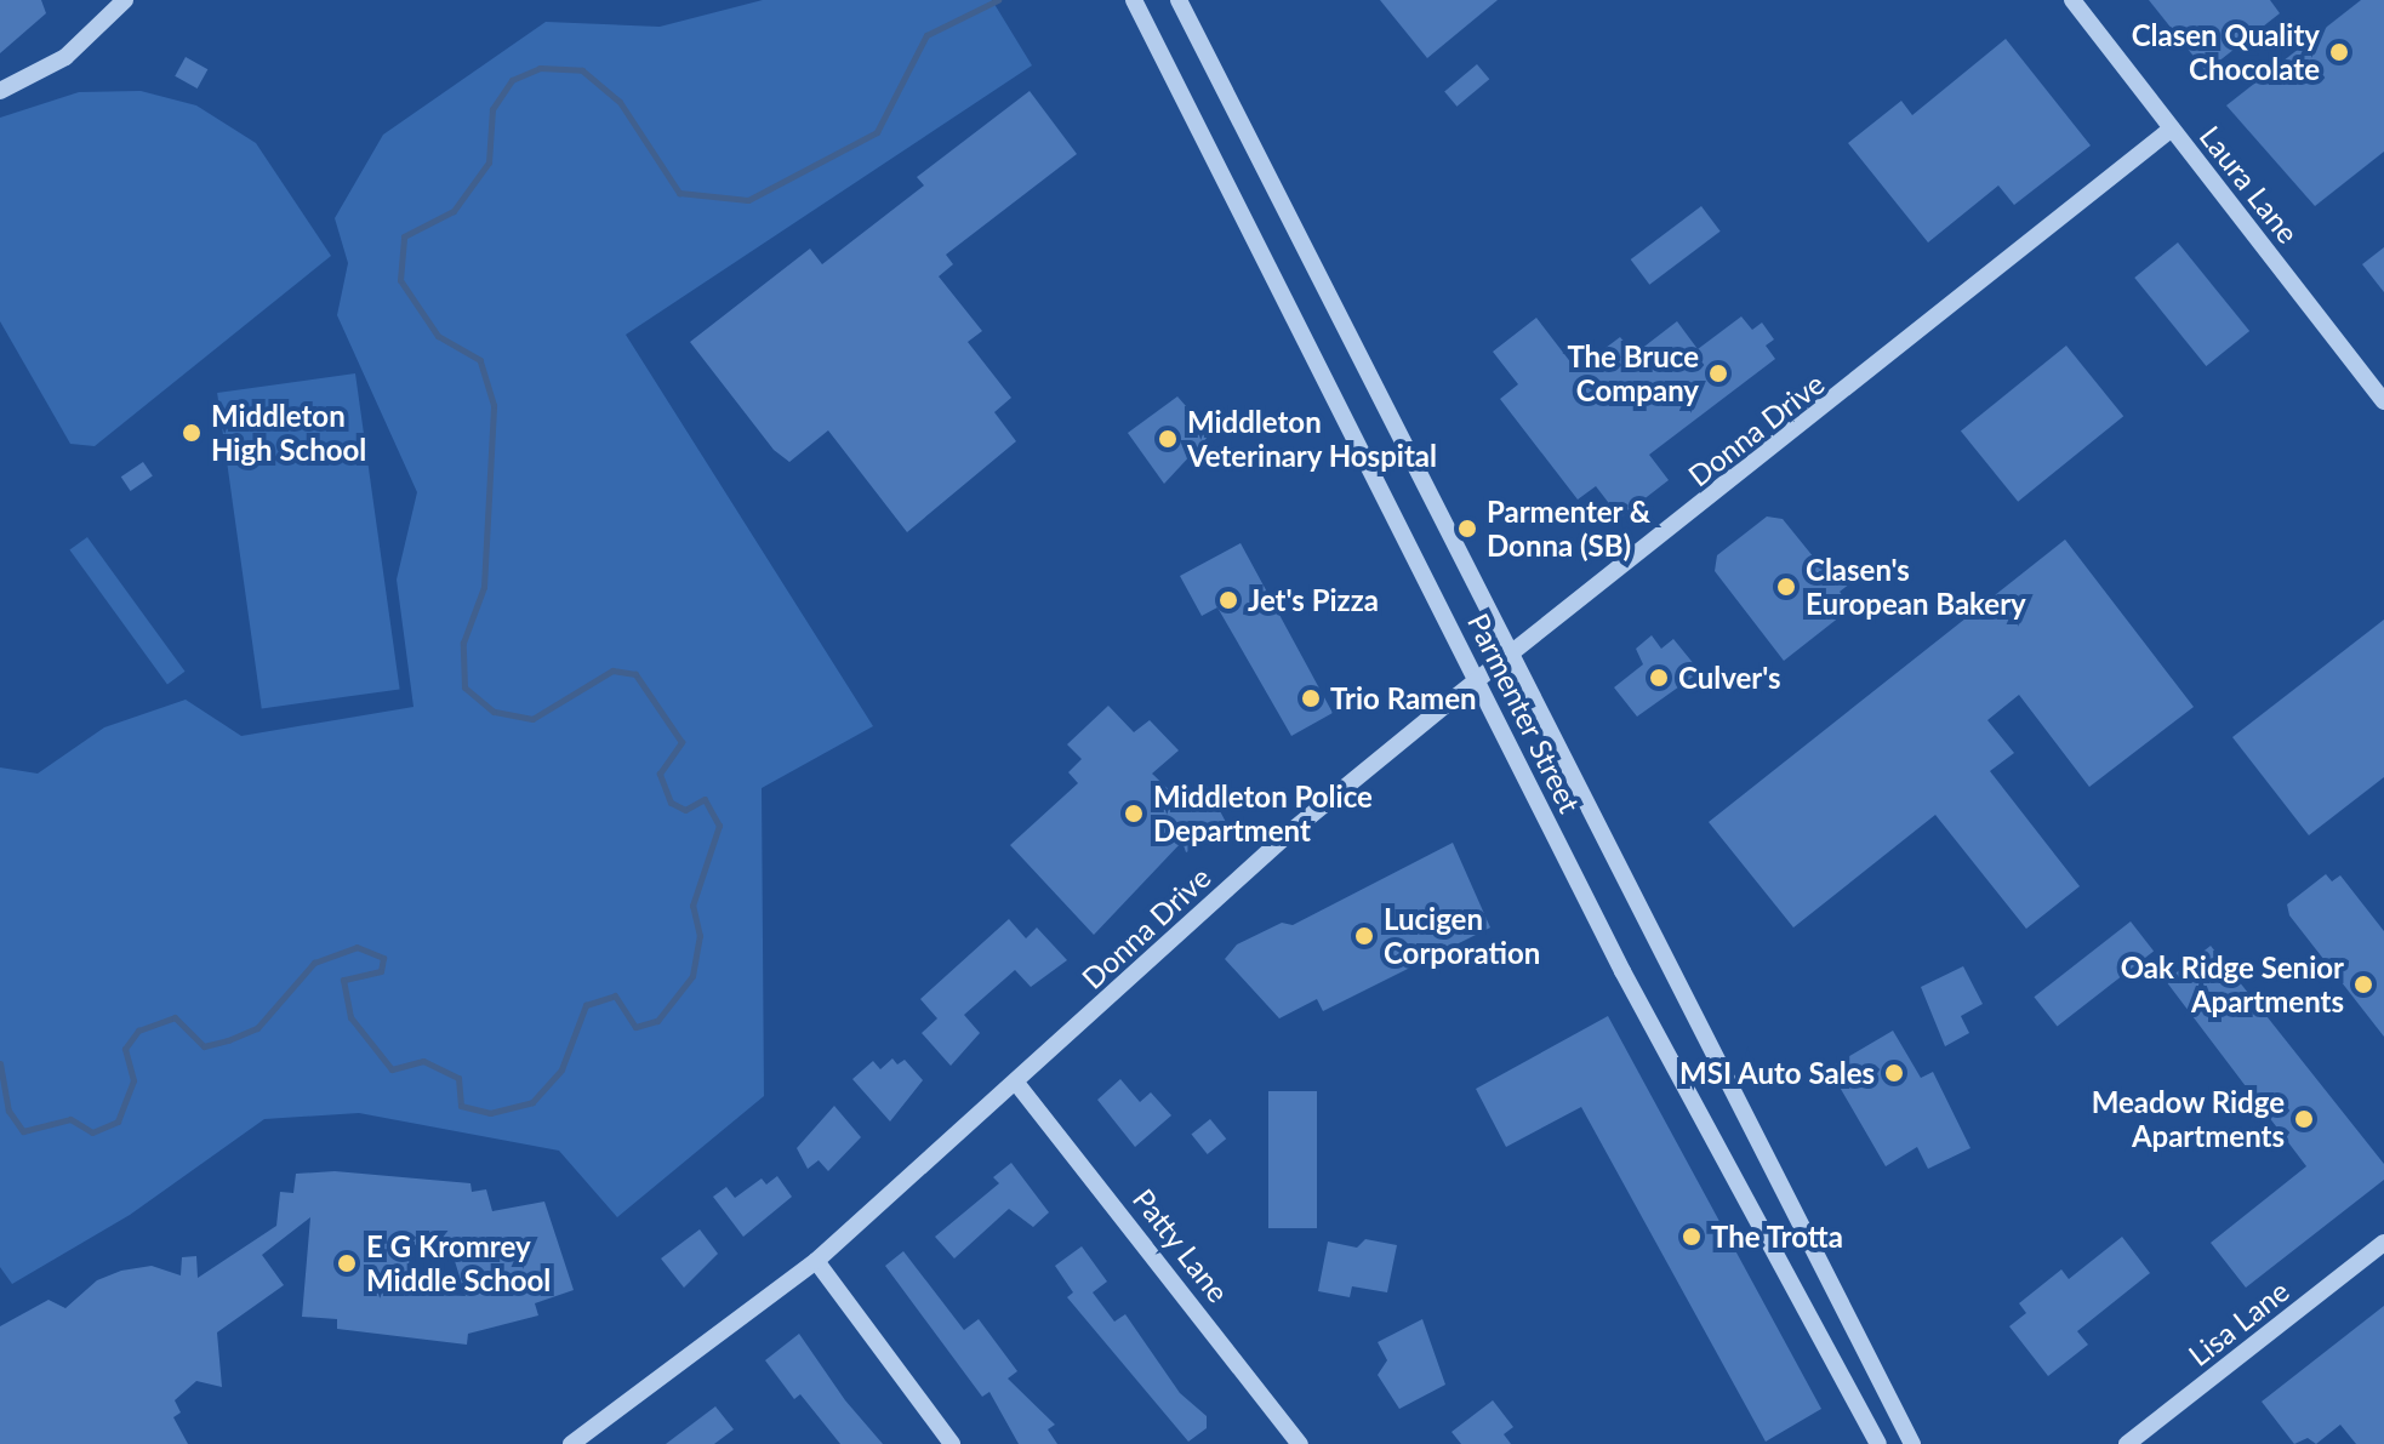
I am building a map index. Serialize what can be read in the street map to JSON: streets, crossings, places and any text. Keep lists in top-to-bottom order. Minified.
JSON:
{"streets":{"street":["Laura Lane","Donna Drive","Parmenter Street","Patty Lane","Lisa Lane"]},"crossings":[["Laura Lane","Donna Drive"],["Donna Drive","Parmenter Street"],["Donna Drive","Patty Lane"]],"places":["Clasen Quality Chocolate","The Bruce Company","Middleton High School","Middleton Veterinary Hospital","Parmenter & Donna (SB)","Clasen's European Bakery","Jet's Pizza","Culver's","Trio Ramen","Middleton Police Department","Lucigen Corporation","Oak Ridge Senior Apartments","MSI Auto Sales","Meadow Ridge Apartments","The Trotta","E G Kromrey Middle School"]}
